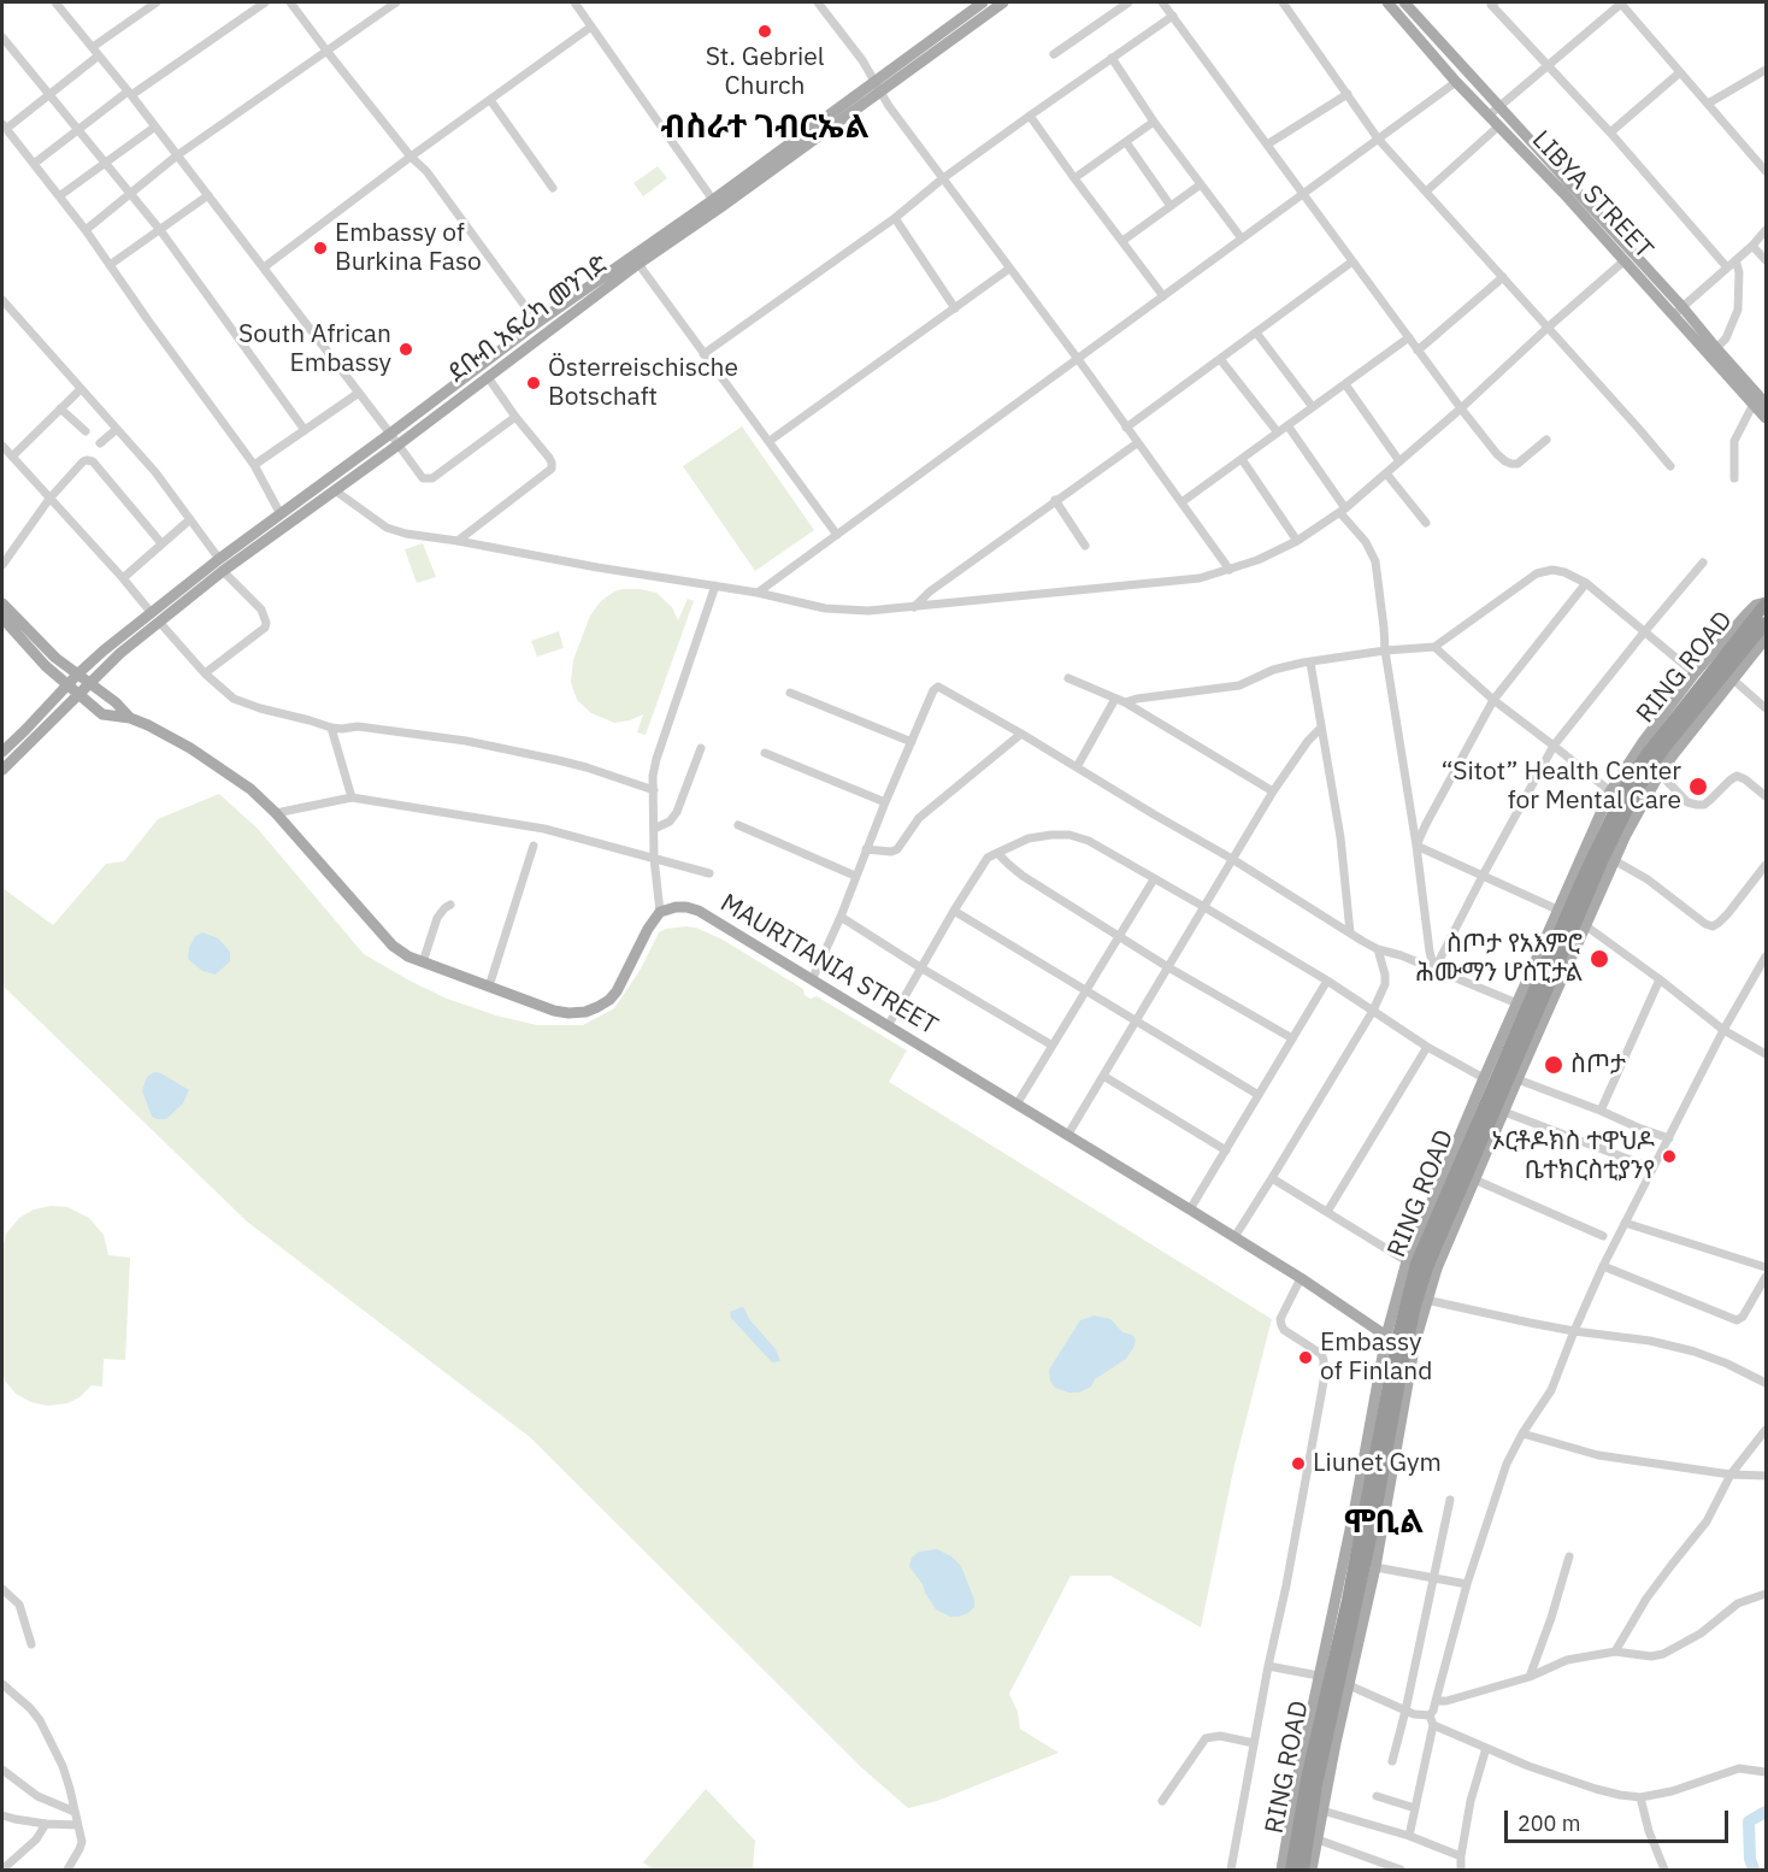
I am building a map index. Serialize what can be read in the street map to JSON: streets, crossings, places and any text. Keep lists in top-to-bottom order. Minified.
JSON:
{"streets":{"highway":["RING ROAD"],"main road":["LIBYA STREET","ደቡብ አፍሪካ መንገድ","MAURITANIA STREET"]},"crossings":[["RING ROAD","MAURITANIA STREET"]],"districts":["ብስራተ ገብርኤል","ሞቢል"],"places":["St. Gebriel Church","Embassy of Burkina Faso","South African Embassy","Österreischische Botschaft","“Sitot” Health Center for Mental Care","ስጦታ የአእምሮ ሕሙማን ሆስፒታል","ስጦታ","ኦርቶዶክስ ተዋህዶ ቤተክርስቲያንየ","Embassy of Finland","Liunet Gym"],"scale_bar":"200 m"}
